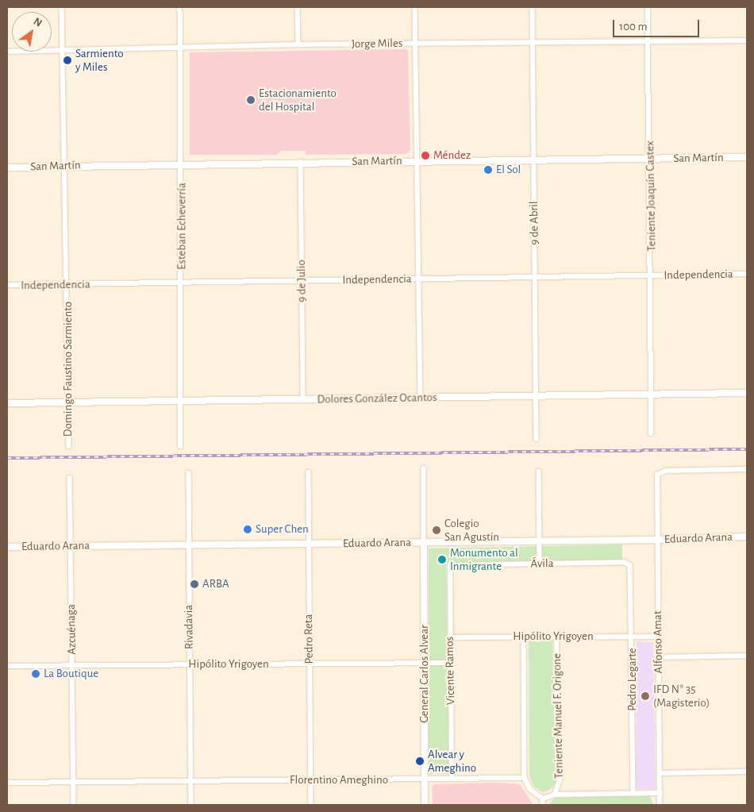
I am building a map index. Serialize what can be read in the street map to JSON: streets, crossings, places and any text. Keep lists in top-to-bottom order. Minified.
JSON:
{"streets":{"street":["Jorge Miles","San Martín","Teniente Joaquín Castex","9 de Abril","Esteban Echeverría","Independencia","9 de Julio","Domingo Faustino Sarmiento","Dolores González Ocantos","Eduardo Arana","Ávila","Rivadavia","Azcuénaga","Hipólito Yrigoyen","Pedro Reta","Alfonso Amat","Vicente Ramos","General Carlos Alvear","Pedro Legarte","Teniente Manuel F. Origone","Florentino Ameghino"]},"crossings":[["Jorge Miles","Teniente Joaquín Castex"],["Jorge Miles","9 de Abril"],["Jorge Miles","Esteban Echeverría"],["Jorge Miles","Domingo Faustino Sarmiento"],["San Martín","Teniente Joaquín Castex"],["San Martín","9 de Abril"],["San Martín","Esteban Echeverría"],["San Martín","9 de Julio"],["San Martín","Domingo Faustino Sarmiento"],["Teniente Joaquín Castex","Independencia"],["Teniente Joaquín Castex","Dolores González Ocantos"],["9 de Abril","Independencia"],["9 de Abril","Dolores González Ocantos"],["Esteban Echeverría","Independencia"],["Esteban Echeverría","Dolores González Ocantos"],["Independencia","9 de Julio"],["Independencia","Domingo Faustino Sarmiento"],["9 de Julio","Dolores González Ocantos"],["Domingo Faustino Sarmiento","Dolores González Ocantos"],["Eduardo Arana","Rivadavia"],["Eduardo Arana","Azcuénaga"],["Eduardo Arana","Pedro Reta"],["Eduardo Arana","Alfonso Amat"],["Eduardo Arana","General Carlos Alvear"],["Ávila","Vicente Ramos"],["Ávila","Pedro Legarte"],["Rivadavia","Hipólito Yrigoyen"],["Rivadavia","Florentino Ameghino"],["Azcuénaga","Hipólito Yrigoyen"],["Azcuénaga","Florentino Ameghino"],["Hipólito Yrigoyen","Pedro Reta"],["Hipólito Yrigoyen","Alfonso Amat"],["Hipólito Yrigoyen","Vicente Ramos"],["Hipólito Yrigoyen","General Carlos Alvear"],["Hipólito Yrigoyen","Pedro Legarte"],["Hipólito Yrigoyen","Teniente Manuel F. Origone"],["Pedro Reta","Florentino Ameghino"],["Vicente Ramos","Florentino Ameghino"],["General Carlos Alvear","Florentino Ameghino"]],"places":["Sarmiento y Miles","Estacionamiento del Hospital","Méndez","El Sol","Super Chen","Colegio San Agustin","Monumento al Inmigrante","ARBA","La Boutique","IFD N* 35 (Magisterio)","Alvear y Ameghino"],"scale_bar":"100 m","north":"top right"}
